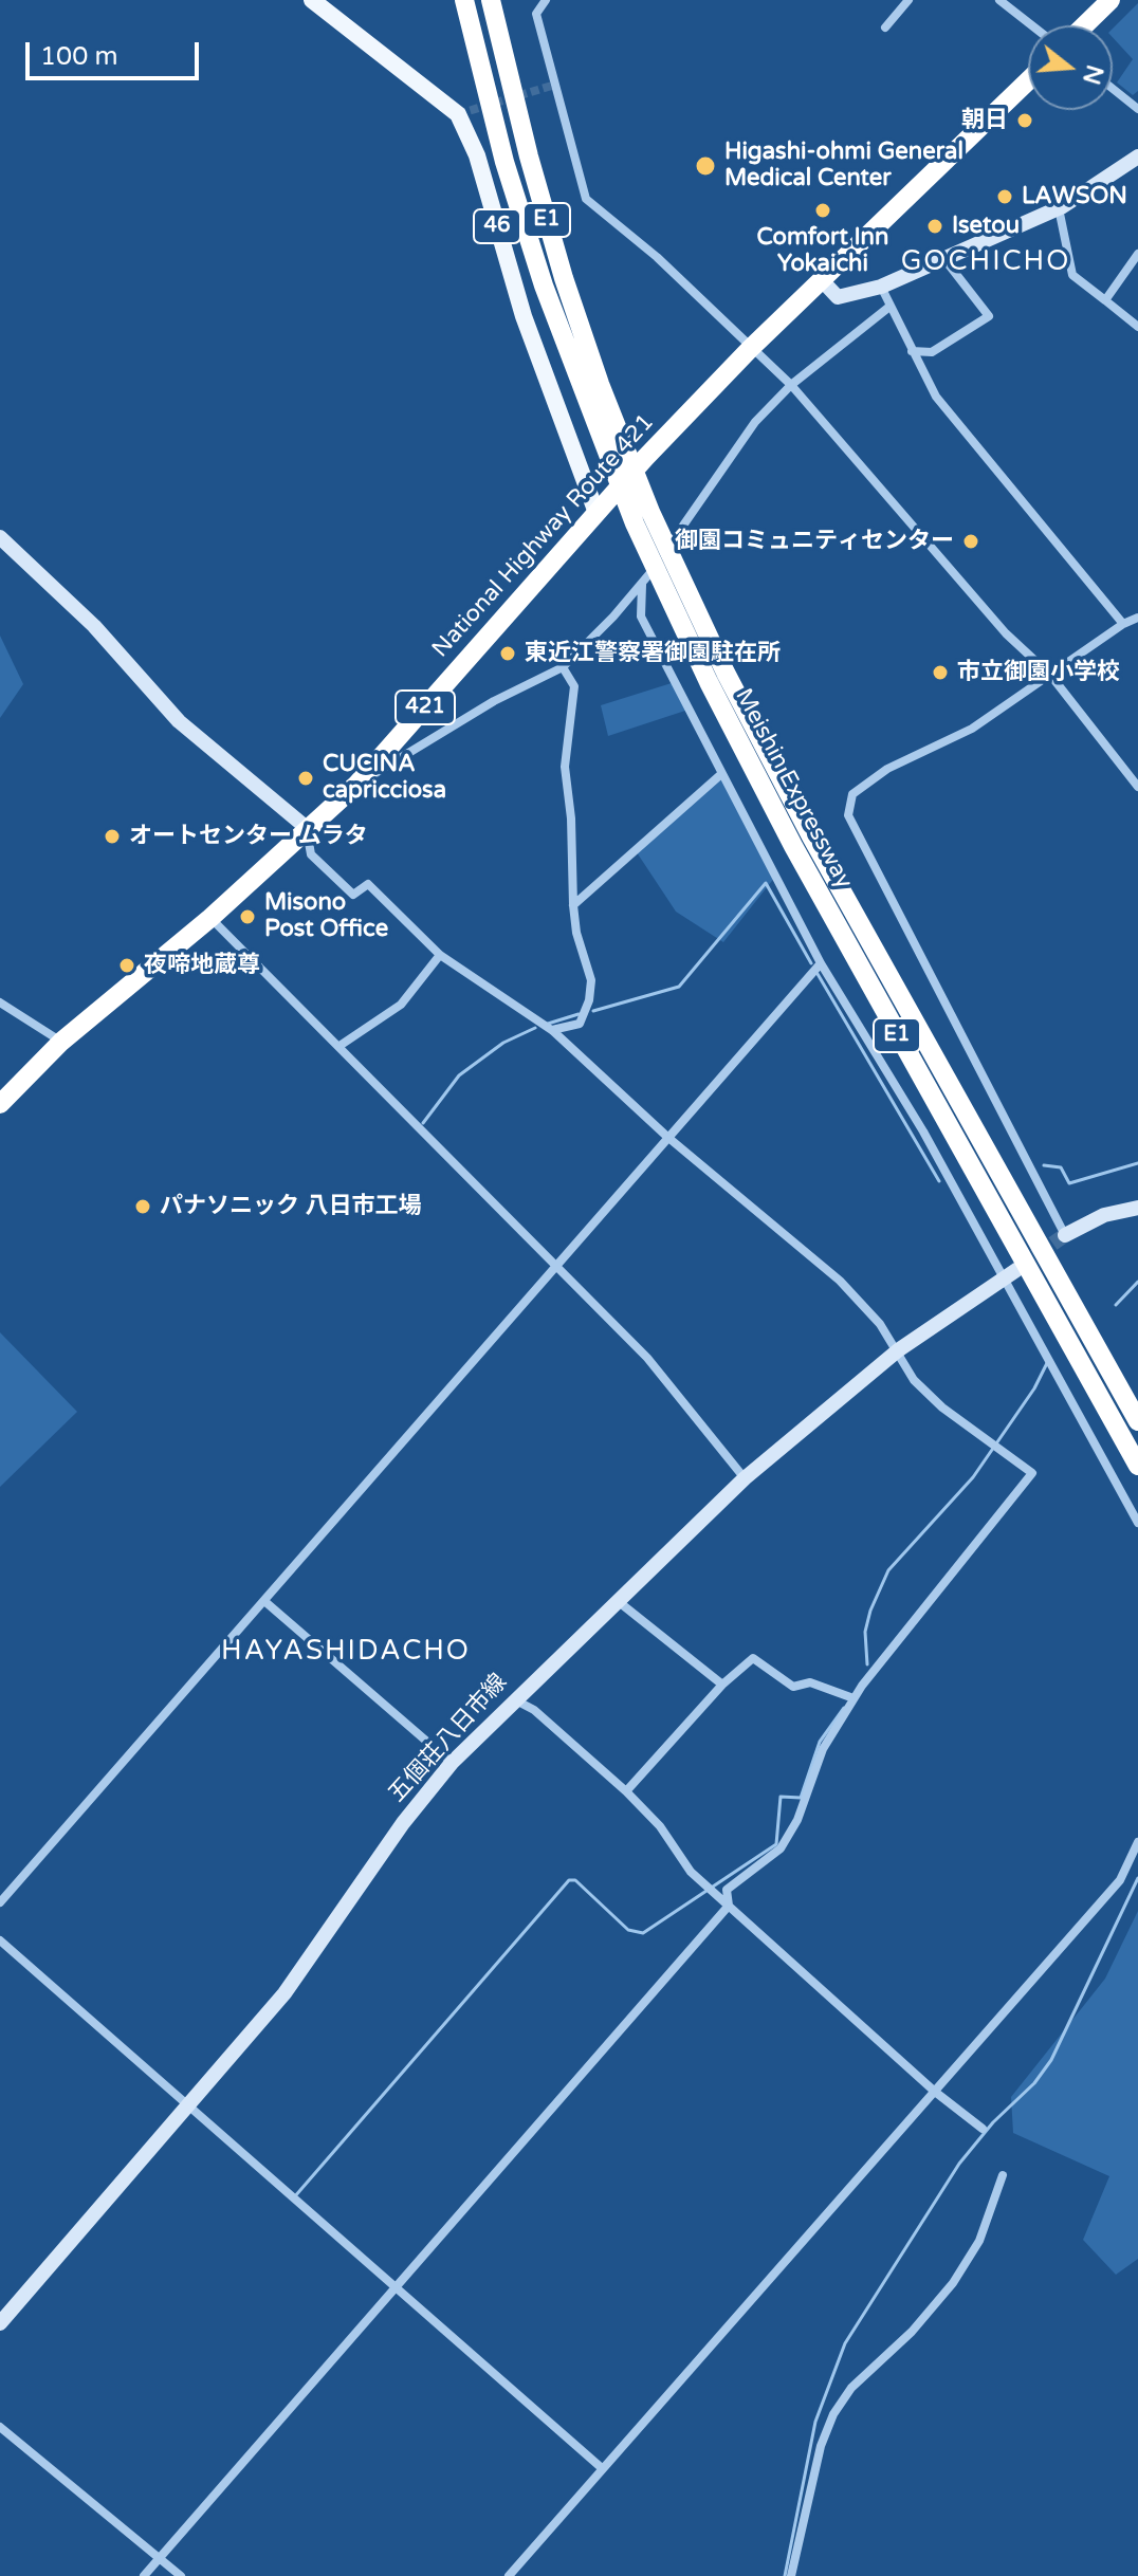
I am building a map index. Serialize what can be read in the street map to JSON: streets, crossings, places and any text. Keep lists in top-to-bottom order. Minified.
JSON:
{"streets":{"highway":["E1","National Highway Route 421","421","Meishin Expressway"],"main road":["46","五個荘八日市線"]},"crossings":[["46","National Highway Route 421"]],"districts":["GOCHICHO","HAYASHIDACHO"],"places":["朝日","Higashi-ohmi General Medical Center","LAWSON","Comfort Inn Yokaichi","Isetou","御園コミュニティセンター","東近江警察署御園駐在所","市立御園小学校","CUCINA capricciosa","オートセンター ムラタ","Misono Post Office","夜啼地蔵尊","パナソニック 八日市工場"],"scale_bar":"100 m","north":"right"}
